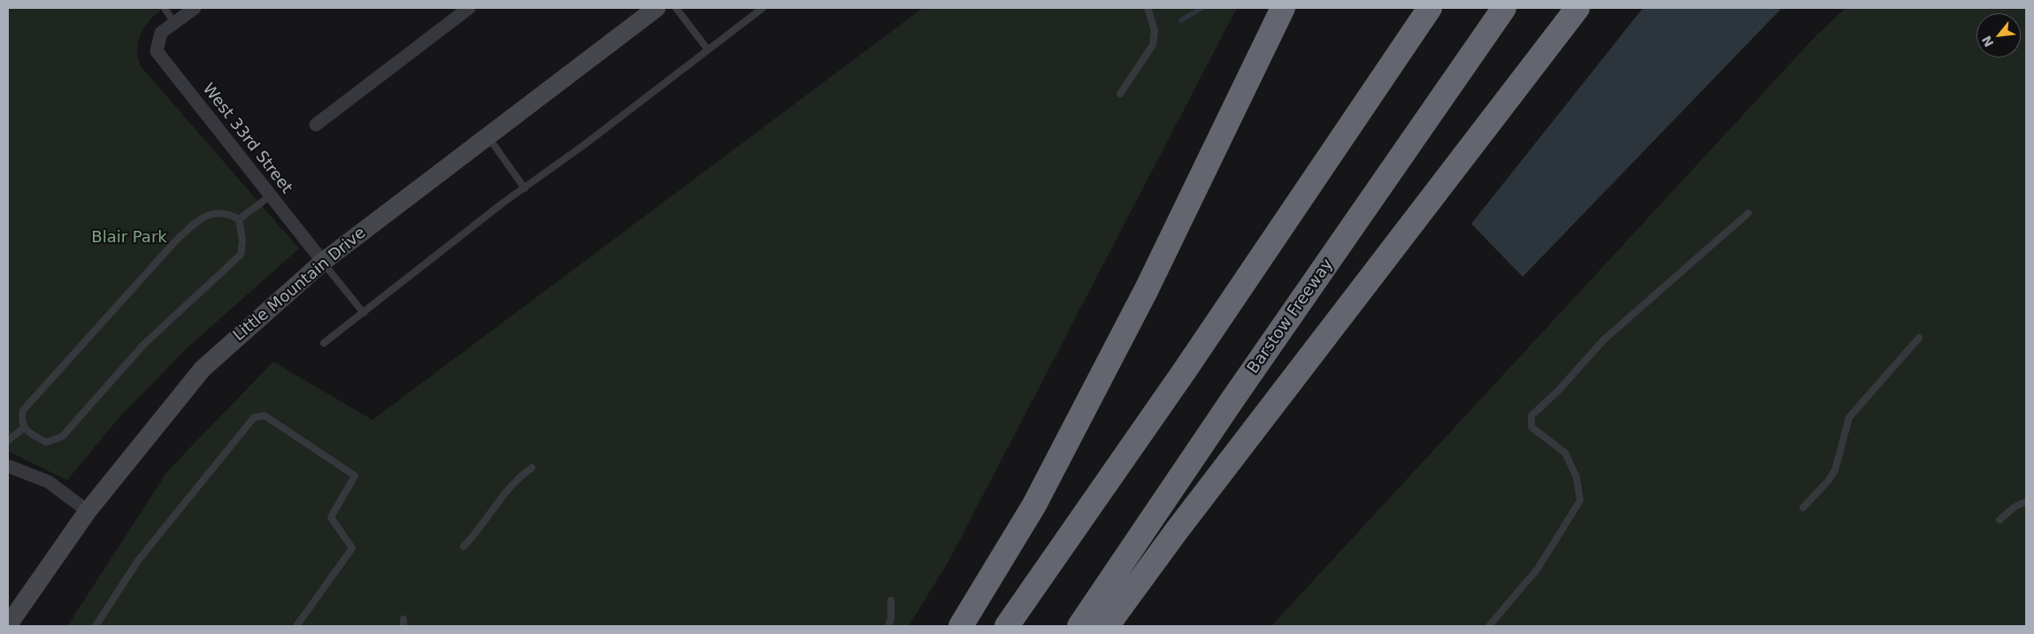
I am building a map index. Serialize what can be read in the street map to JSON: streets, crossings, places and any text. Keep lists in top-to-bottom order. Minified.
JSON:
{"streets":{"highway":["Barstow Freeway"],"main road":["Little Mountain Drive"],"street":["West 33rd Street"]},"crossings":[["West 33rd Street","Little Mountain Drive"]],"parks":["Blair Park"],"north":"bottom left"}
